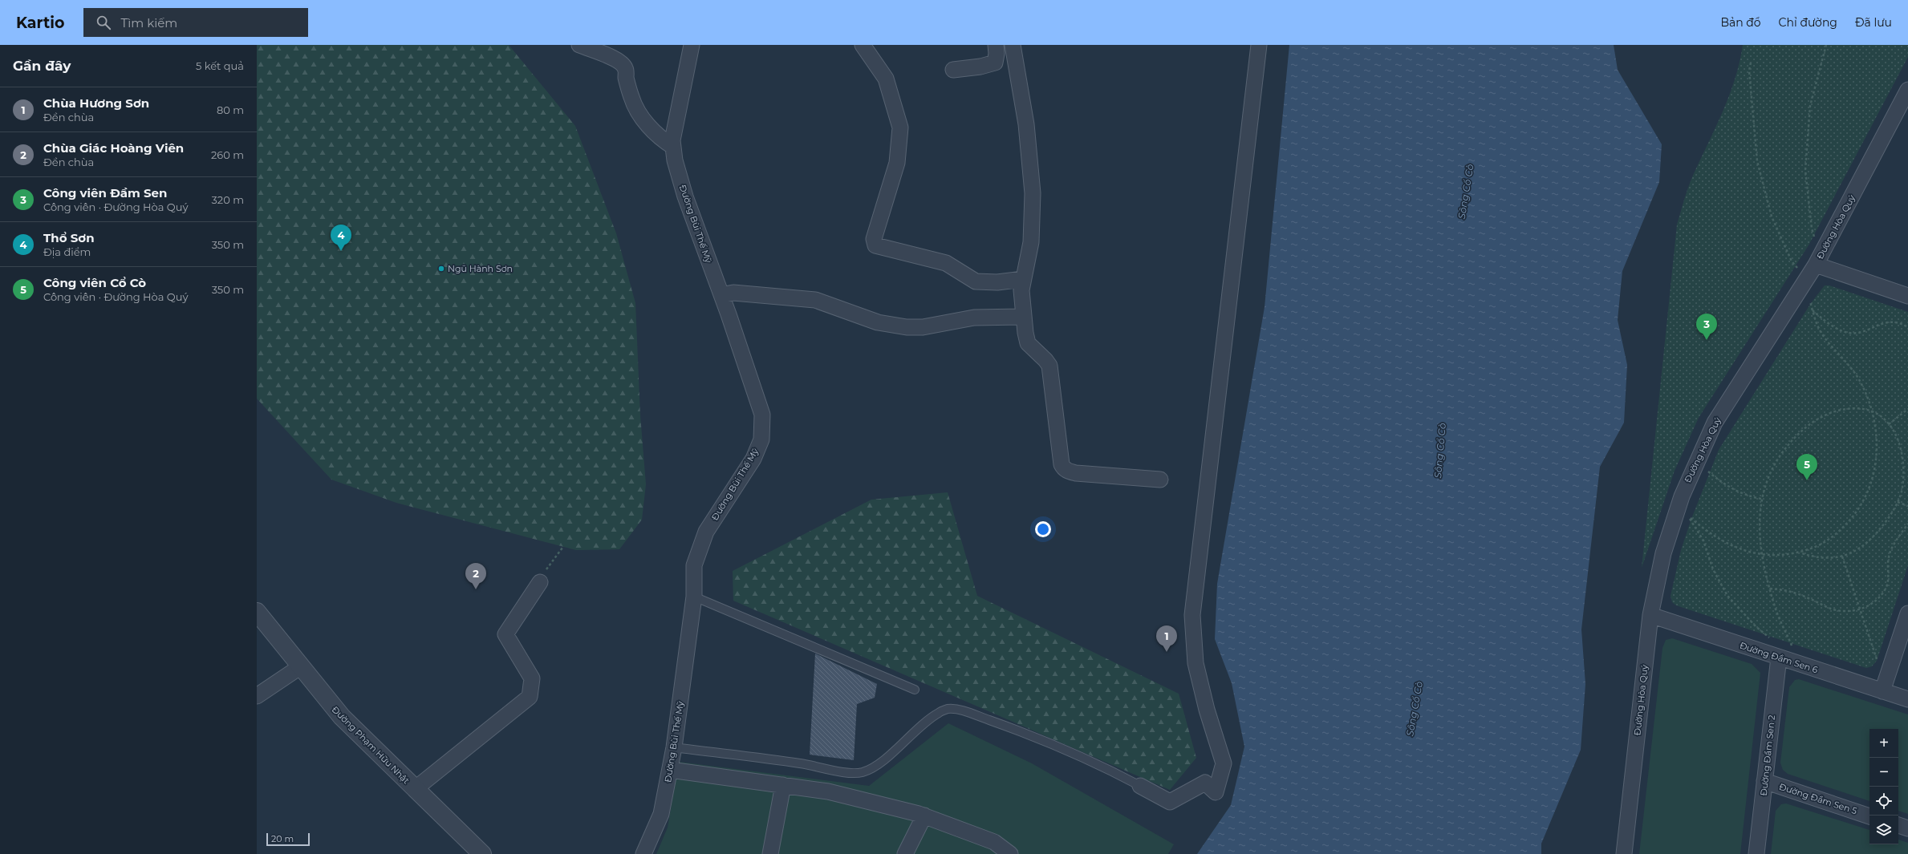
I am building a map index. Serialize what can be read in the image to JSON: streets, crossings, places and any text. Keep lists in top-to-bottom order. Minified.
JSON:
{"streets":{"street":["Đường Bùi Thế Mỹ","Đường Hòa Quý","Đường Đầm Sen 6","Đường Phạm Hữu Nhật","Đường Đầm Sen 2","Đường Đầm Sen 5"]},"crossings":[["Đường Hòa Quý","Đường Đầm Sen 6"],["Đường Đầm Sen 6","Đường Đầm Sen 2"],["Đường Đầm Sen 2","Đường Đầm Sen 5"]],"water":["Sông Cổ Cò"],"places":["Ngũ Hành Sơn"],"scale_bar":"20 m","page":{"header":"Kartio","search":"Tìm kiếm","nav":["Bản đồ","Chỉ đường","Đã lưu"],"heading":["Gần đây","5 kết quả"],"list":[{"mark":"1","name":"Chùa Hương Sơn","note":"Đền chùa","value":"80 m"},{"mark":"2","name":"Chùa Giác Hoàng Viên","note":"Đền chùa","value":"260 m"},{"mark":"3","name":"Công viên Đầm Sen","note":"Công viên · Đường Hòa Quý","value":"320 m"},{"mark":"4","name":"Thổ Sơn","note":"Địa điểm","value":"350 m"},{"mark":"5","name":"Công viên Cổ Cò","note":"Công viên · Đường Hòa Quý","value":"350 m"}],"pins":["4","3","5","2","1"],"map_buttons":["+","−"],"scale":"20 m"}}
